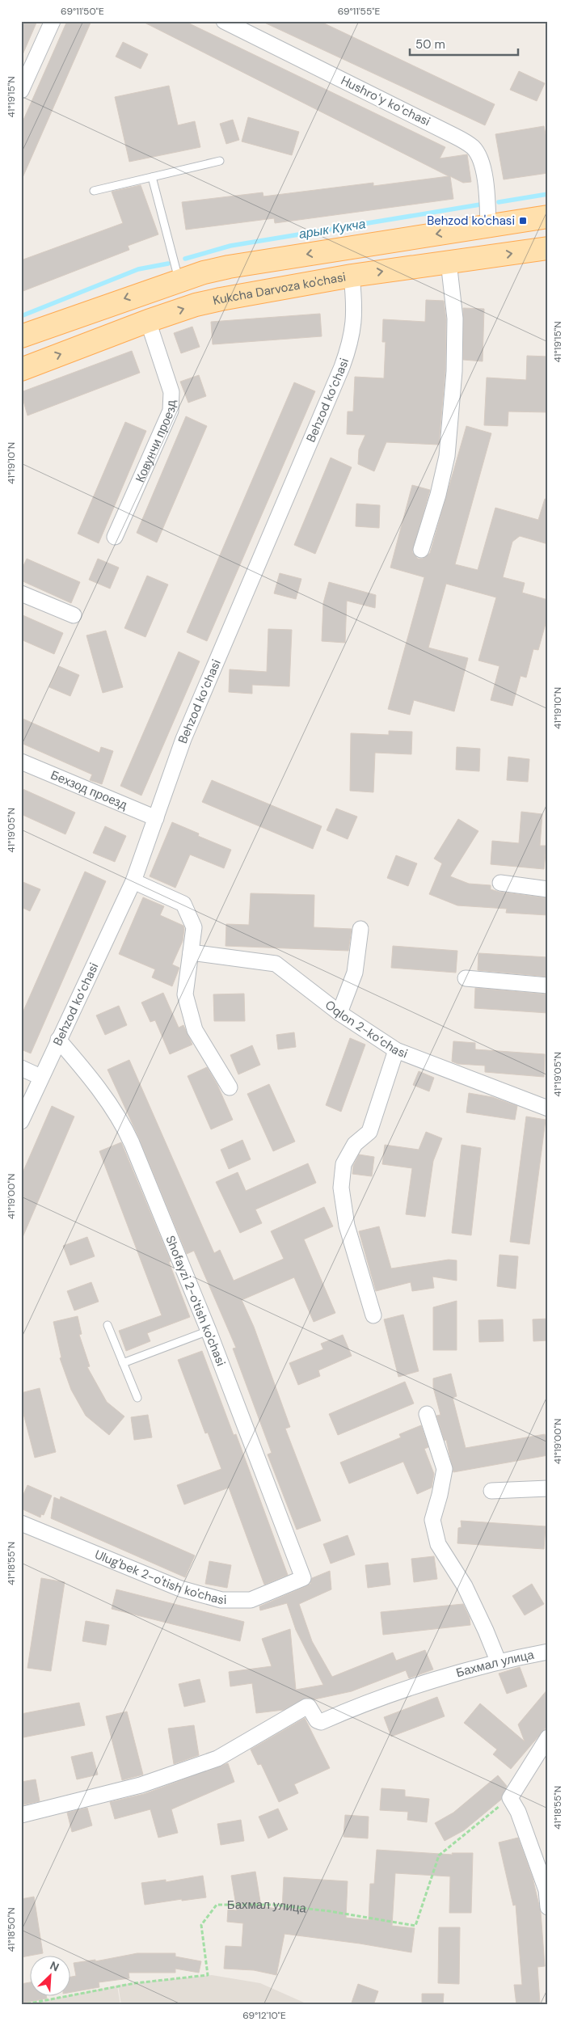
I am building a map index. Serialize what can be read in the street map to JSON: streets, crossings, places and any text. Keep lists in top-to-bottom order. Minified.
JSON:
{"streets":{"main road":["Kukcha Darvoza ko'chasi"],"street":["Hushroʻy koʻchasi","Behzod ko‘chasi","Ковунчи проезд","Бехзод проезд","Oqlon 2-ko‘chasi","Shofayzi 2-o'tish ko'chasi","Ulug'bek 2-o'tish ko'chasi","Бахмал улица"]},"crossings":[["Kukcha Darvoza ko'chasi","Behzod ko‘chasi"],["Kukcha Darvoza ko'chasi","Ковунчи проезд"],["Behzod ko‘chasi","Бехзод проезд"],["Behzod ko‘chasi","Shofayzi 2-o'tish ko'chasi"],["Shofayzi 2-o'tish ko'chasi","Ulug'bek 2-o'tish ko'chasi"]],"water":["арык Кукча"],"places":{"transit":["Behzod ko'chasi"]},"scale_bar":"50 m","north":"top right","coordinates":["69°11'50\"E","69°11'55\"E","41°19'15\"N","41°19'10\"N","41°19'05\"N","41°19'00\"N","41°18'55\"N","41°18'50\"N","69°12'10\"E"]}
